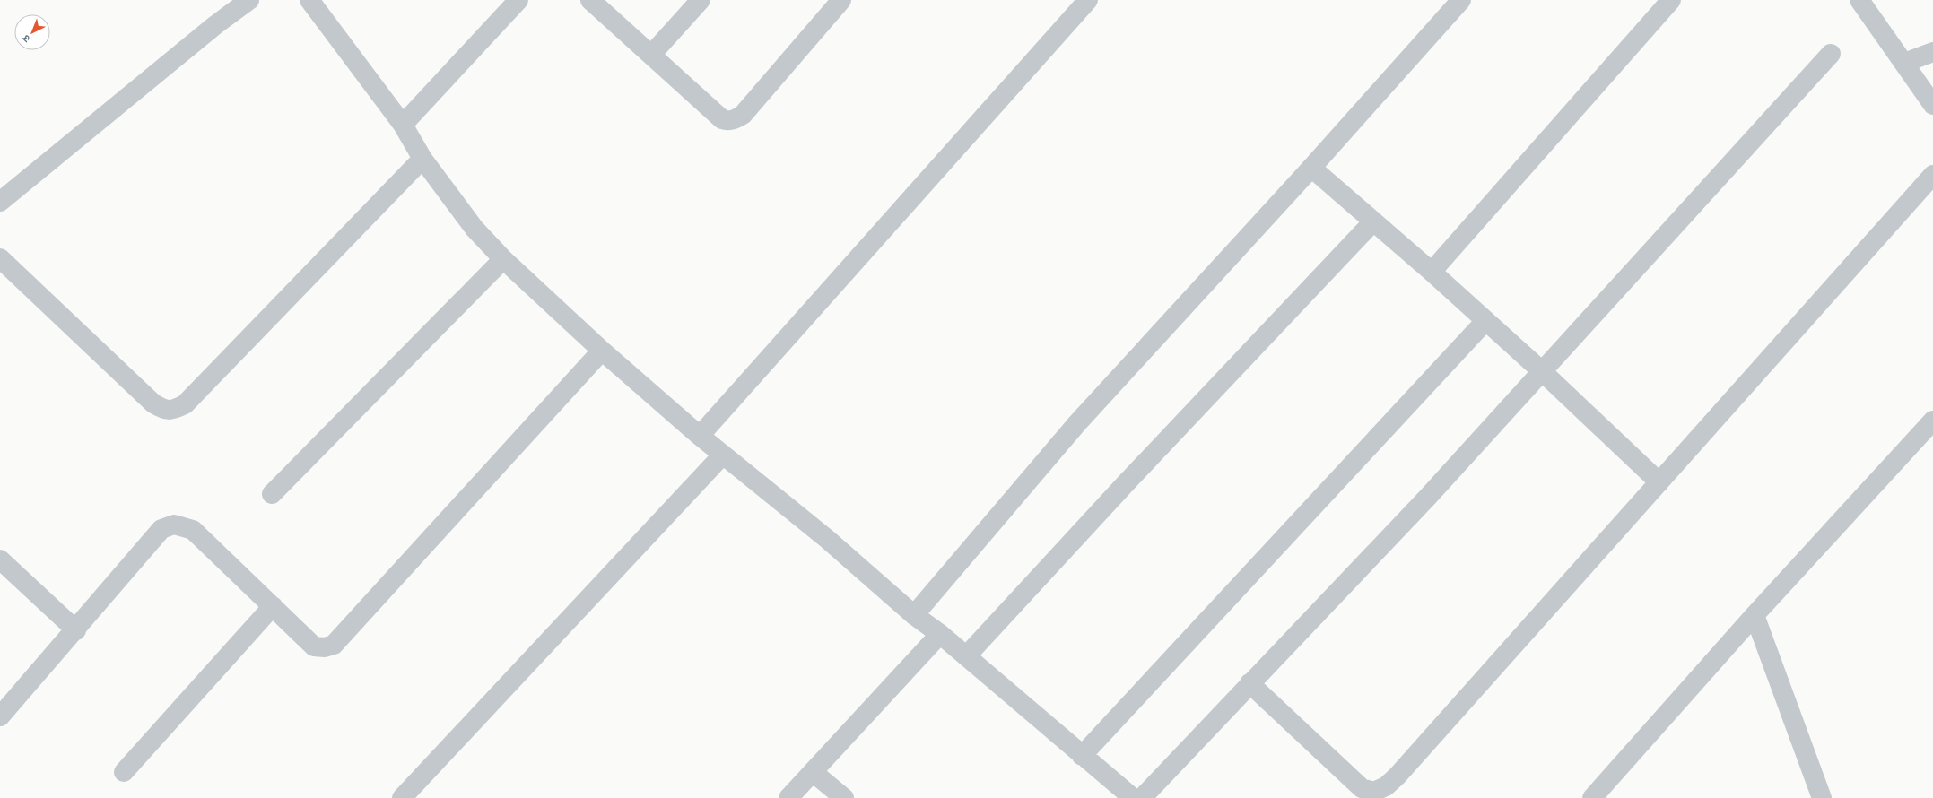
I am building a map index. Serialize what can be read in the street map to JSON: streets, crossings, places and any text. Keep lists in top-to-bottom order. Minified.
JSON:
{"north":"bottom left"}
